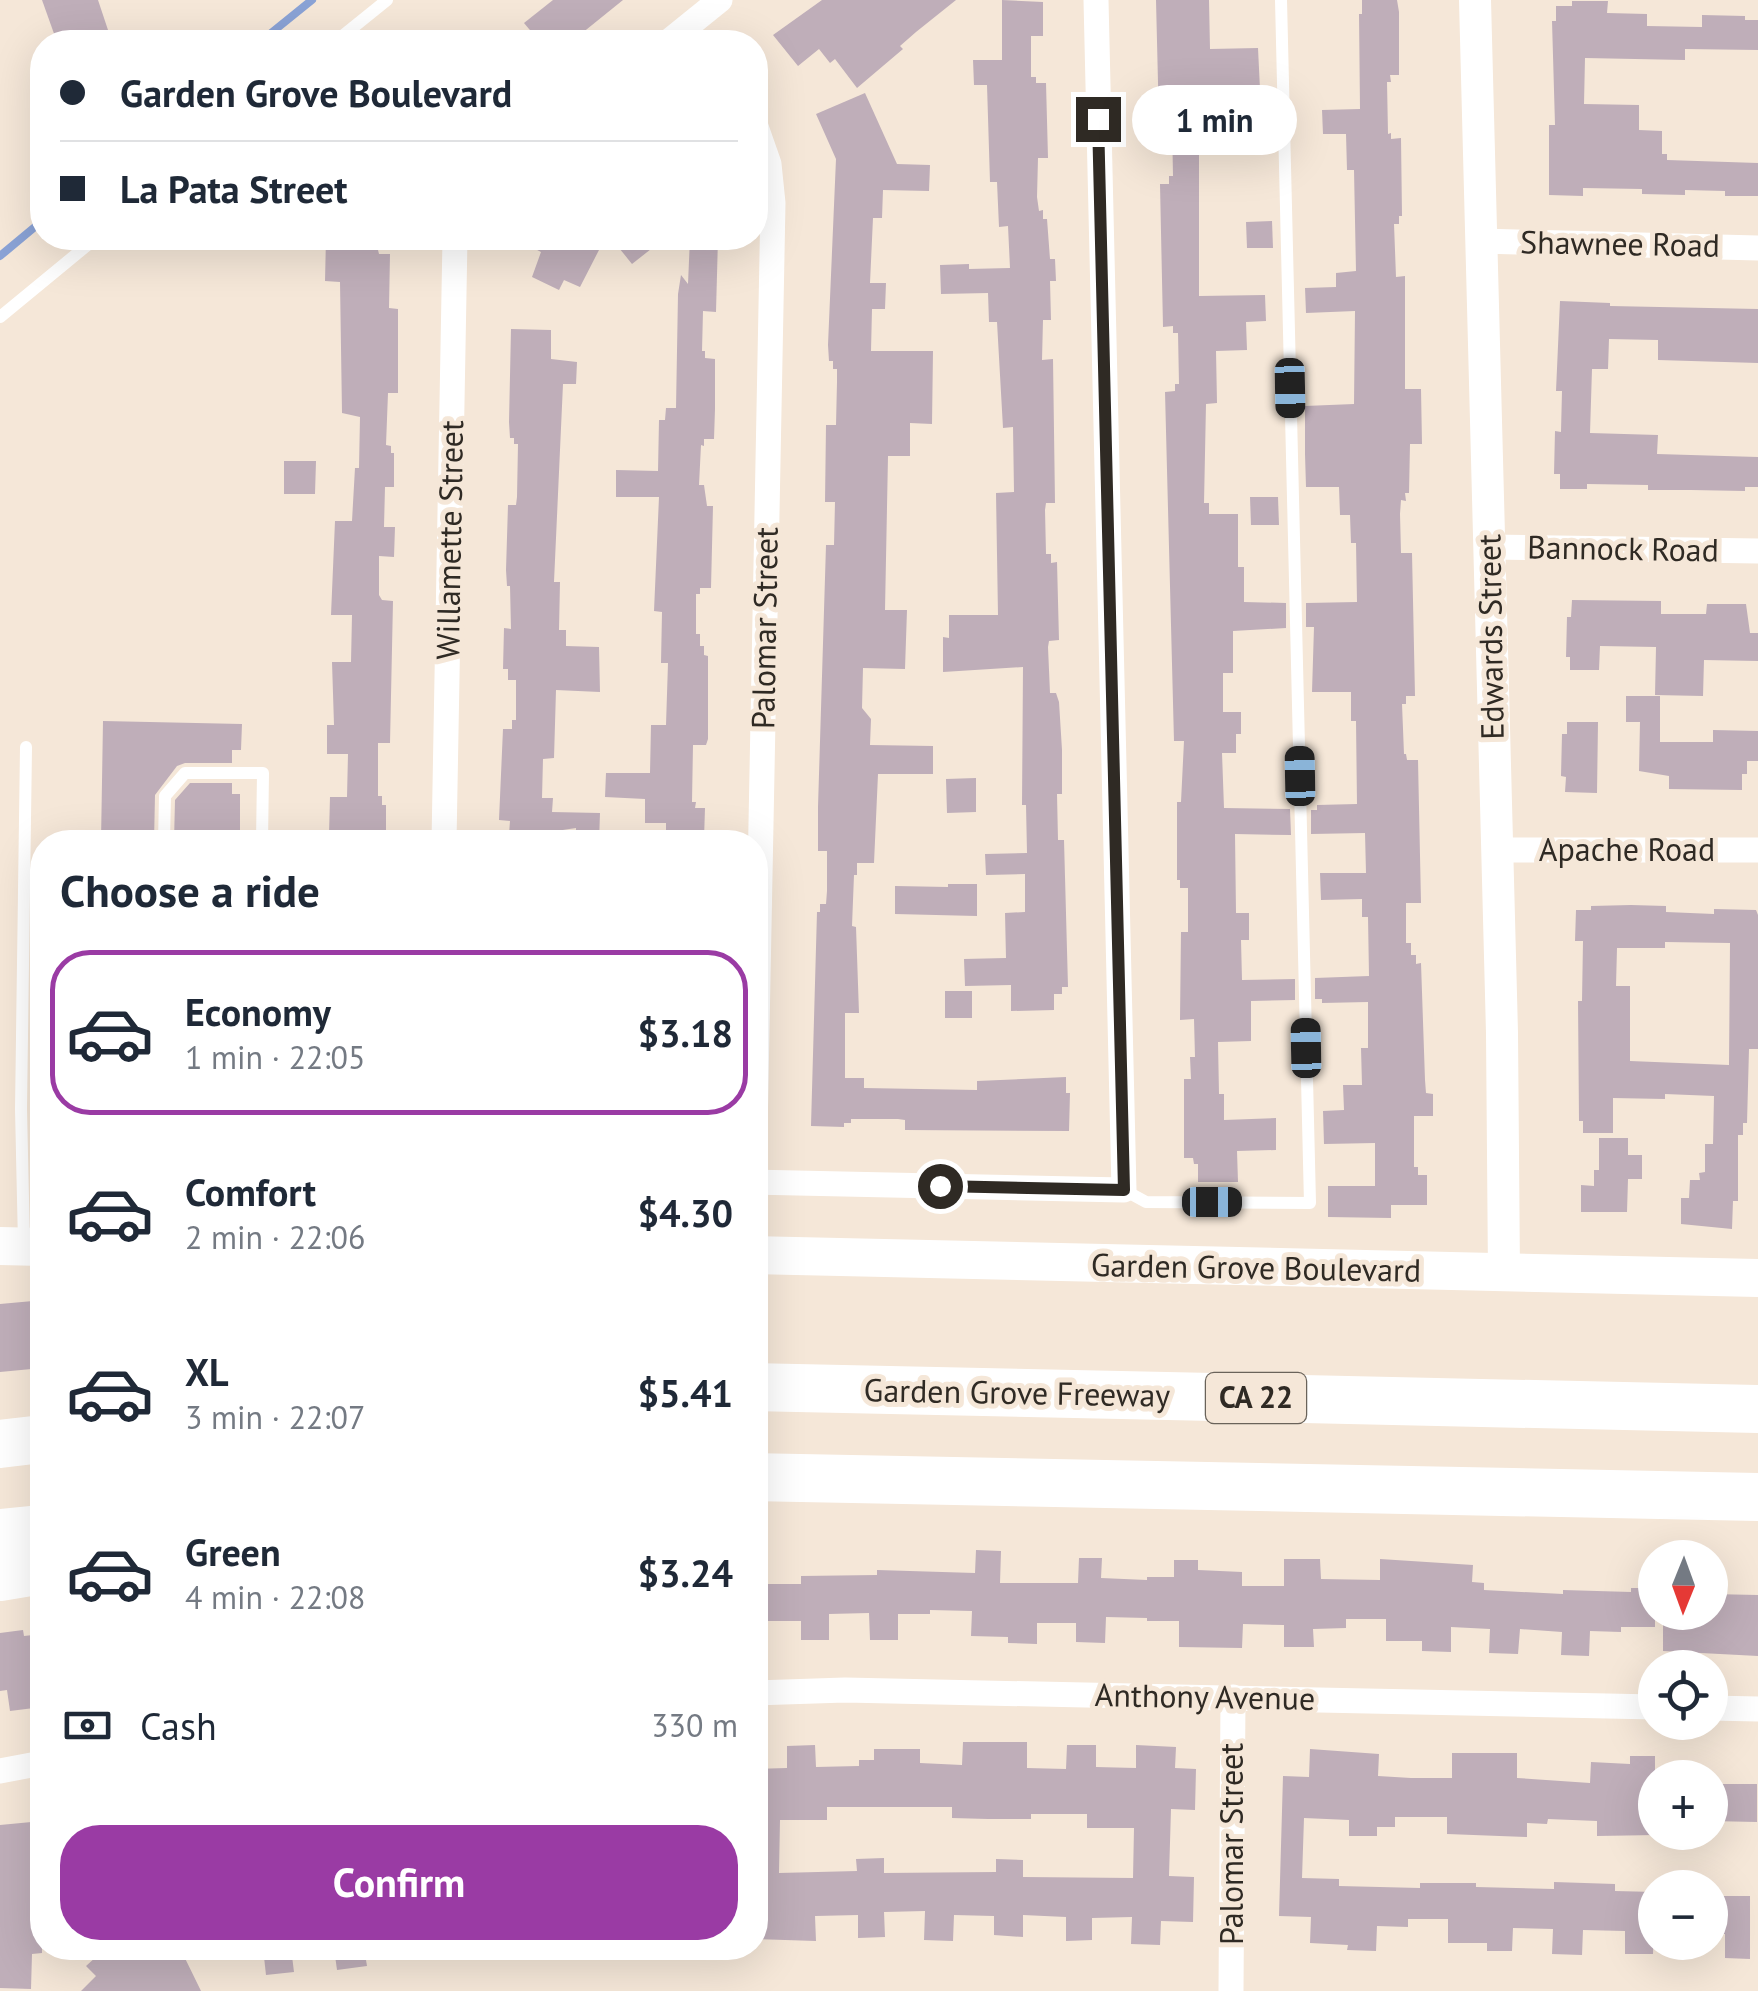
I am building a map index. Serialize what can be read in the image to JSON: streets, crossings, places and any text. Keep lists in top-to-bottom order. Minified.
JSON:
{"streets":{"highway":["Garden Grove Freeway","CA 22"],"main road":["Garden Grove Boulevard"],"street":["Shawnee Road","Willamette Street","Bannock Road","Palomar Street","Edwards Street","Apache Road","Anthony Avenue"]},"crossings":[["Shawnee Road","Edwards Street"],["Bannock Road","Edwards Street"],["Palomar Street","Anthony Avenue"],["Edwards Street","Apache Road"],["Edwards Street","Garden Grove Boulevard"]],"north":"bottom","page":{"banner":["Garden Grove Boulevard","La Pata Street"],"bubble":"1 min","heading":"Choose a ride","list":[{"name":"Economy","note":"1 min · 22:05","value":"$3.18"},{"name":"Comfort","note":"2 min · 22:06","value":"$4.30"},{"name":"XL","note":"3 min · 22:07","value":"$5.41"},{"name":"Green","note":"4 min · 22:08","value":"$3.24"}],"map_buttons":["+","−"],"pay":["Cash","330 m"],"buttons":"Confirm"}}
